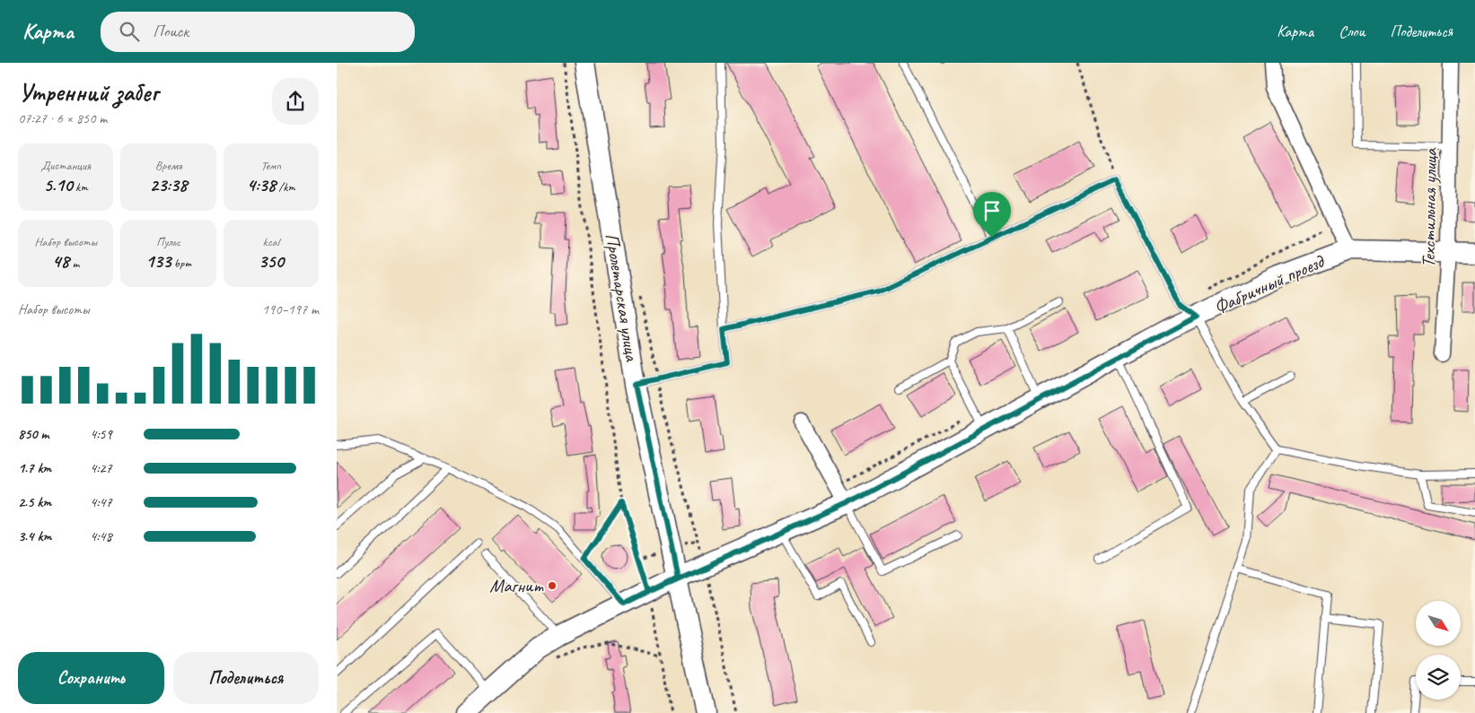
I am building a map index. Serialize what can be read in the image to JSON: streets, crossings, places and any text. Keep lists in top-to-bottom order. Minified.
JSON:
{"streets":{"street":["Техстильная улица","Фабричный проезд","Пролетарская улица"]},"crossings":[["Техстильная улица","Фабричный проезд"],["Фабричный проезд","Пролетарская улица"]],"places":["Магнит"],"north":"bottom right","page":{"header":"Карта","search":"Поиск","nav":["Карта","Слои","Поделиться"],"heading":["Утренний забег","07:27 · 6 × 850 m"],"stats":[["Дистанция","5.10 km"],["Время","23:38"],["Темп","4:38 /km"],["Набор высоты","48 m"],["Пульс","133 bpm"],["kcal","350"]],"chart":["Набор высоты","190–197 m"],"list":[{"name":"850 m","note":"4:59"},{"name":"1.7 km","note":"4:27"},{"name":"2.5 km","note":"4:47"},{"name":"3.4 km","note":"4:48"}],"buttons":["Сохранить","Поделиться"]}}
